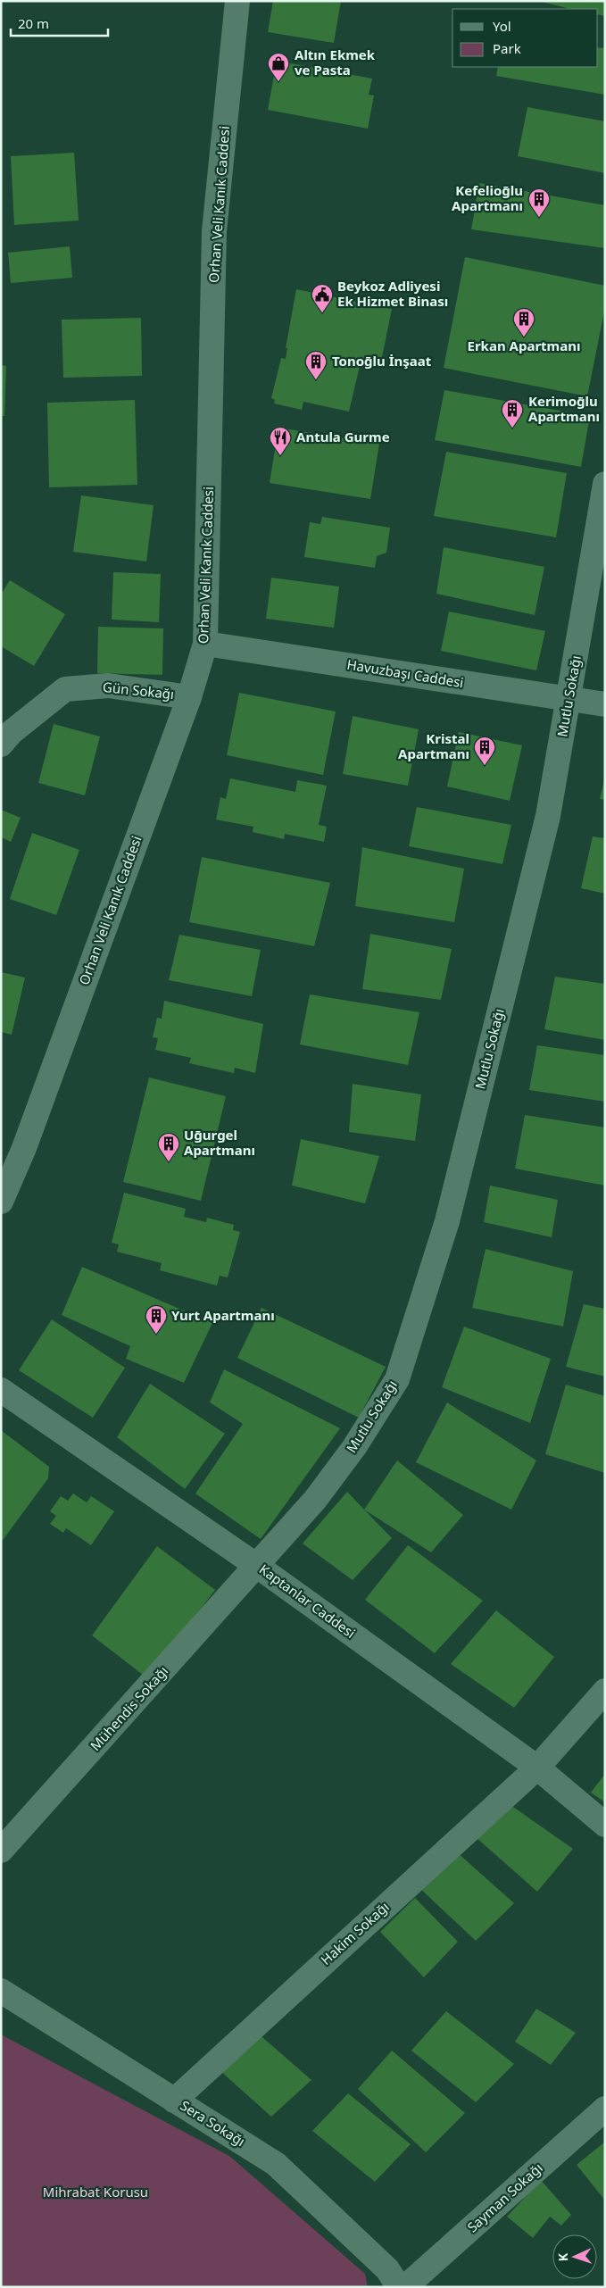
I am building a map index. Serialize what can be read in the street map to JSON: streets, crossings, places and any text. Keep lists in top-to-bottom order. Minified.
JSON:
{"streets":{"street":["Orhan Veli Kanık Caddesi","Havuzbaşı Caddesi","Gün Sokağı","Mutlu Sokağı","Kaptanlar Caddesi","Mühendis Sokağı","Hakim Sokağı","Sera Sokağı","Sayman Sokağı"]},"crossings":[["Orhan Veli Kanık Caddesi","Havuzbaşı Caddesi"],["Orhan Veli Kanık Caddesi","Gün Sokağı"],["Havuzbaşı Caddesi","Mutlu Sokağı"],["Mutlu Sokağı","Kaptanlar Caddesi"],["Mutlu Sokağı","Mühendis Sokağı"],["Kaptanlar Caddesi","Mühendis Sokağı"],["Kaptanlar Caddesi","Hakim Sokağı"],["Hakim Sokağı","Sera Sokağı"]],"parks":["Mihrabat Korusu"],"places":{"shop":["Altın Ekmek ve Pasta"],"building":["Kefelioḡlu Apartmanı","Erkan Apartmanı","Tonoḡlu İnşaat","Kerimoḡlu Apartmanı","Kristal Apartmanı","Uḡurgel Apartmanı","Yurt Apartmanı"],"public building":["Beykoz Adliyesi Ek Hizmet Binası"],"restaurant":["Antula Gurme"]},"legend":["Yol","Park"],"scale_bar":"20 m","north":"left"}
